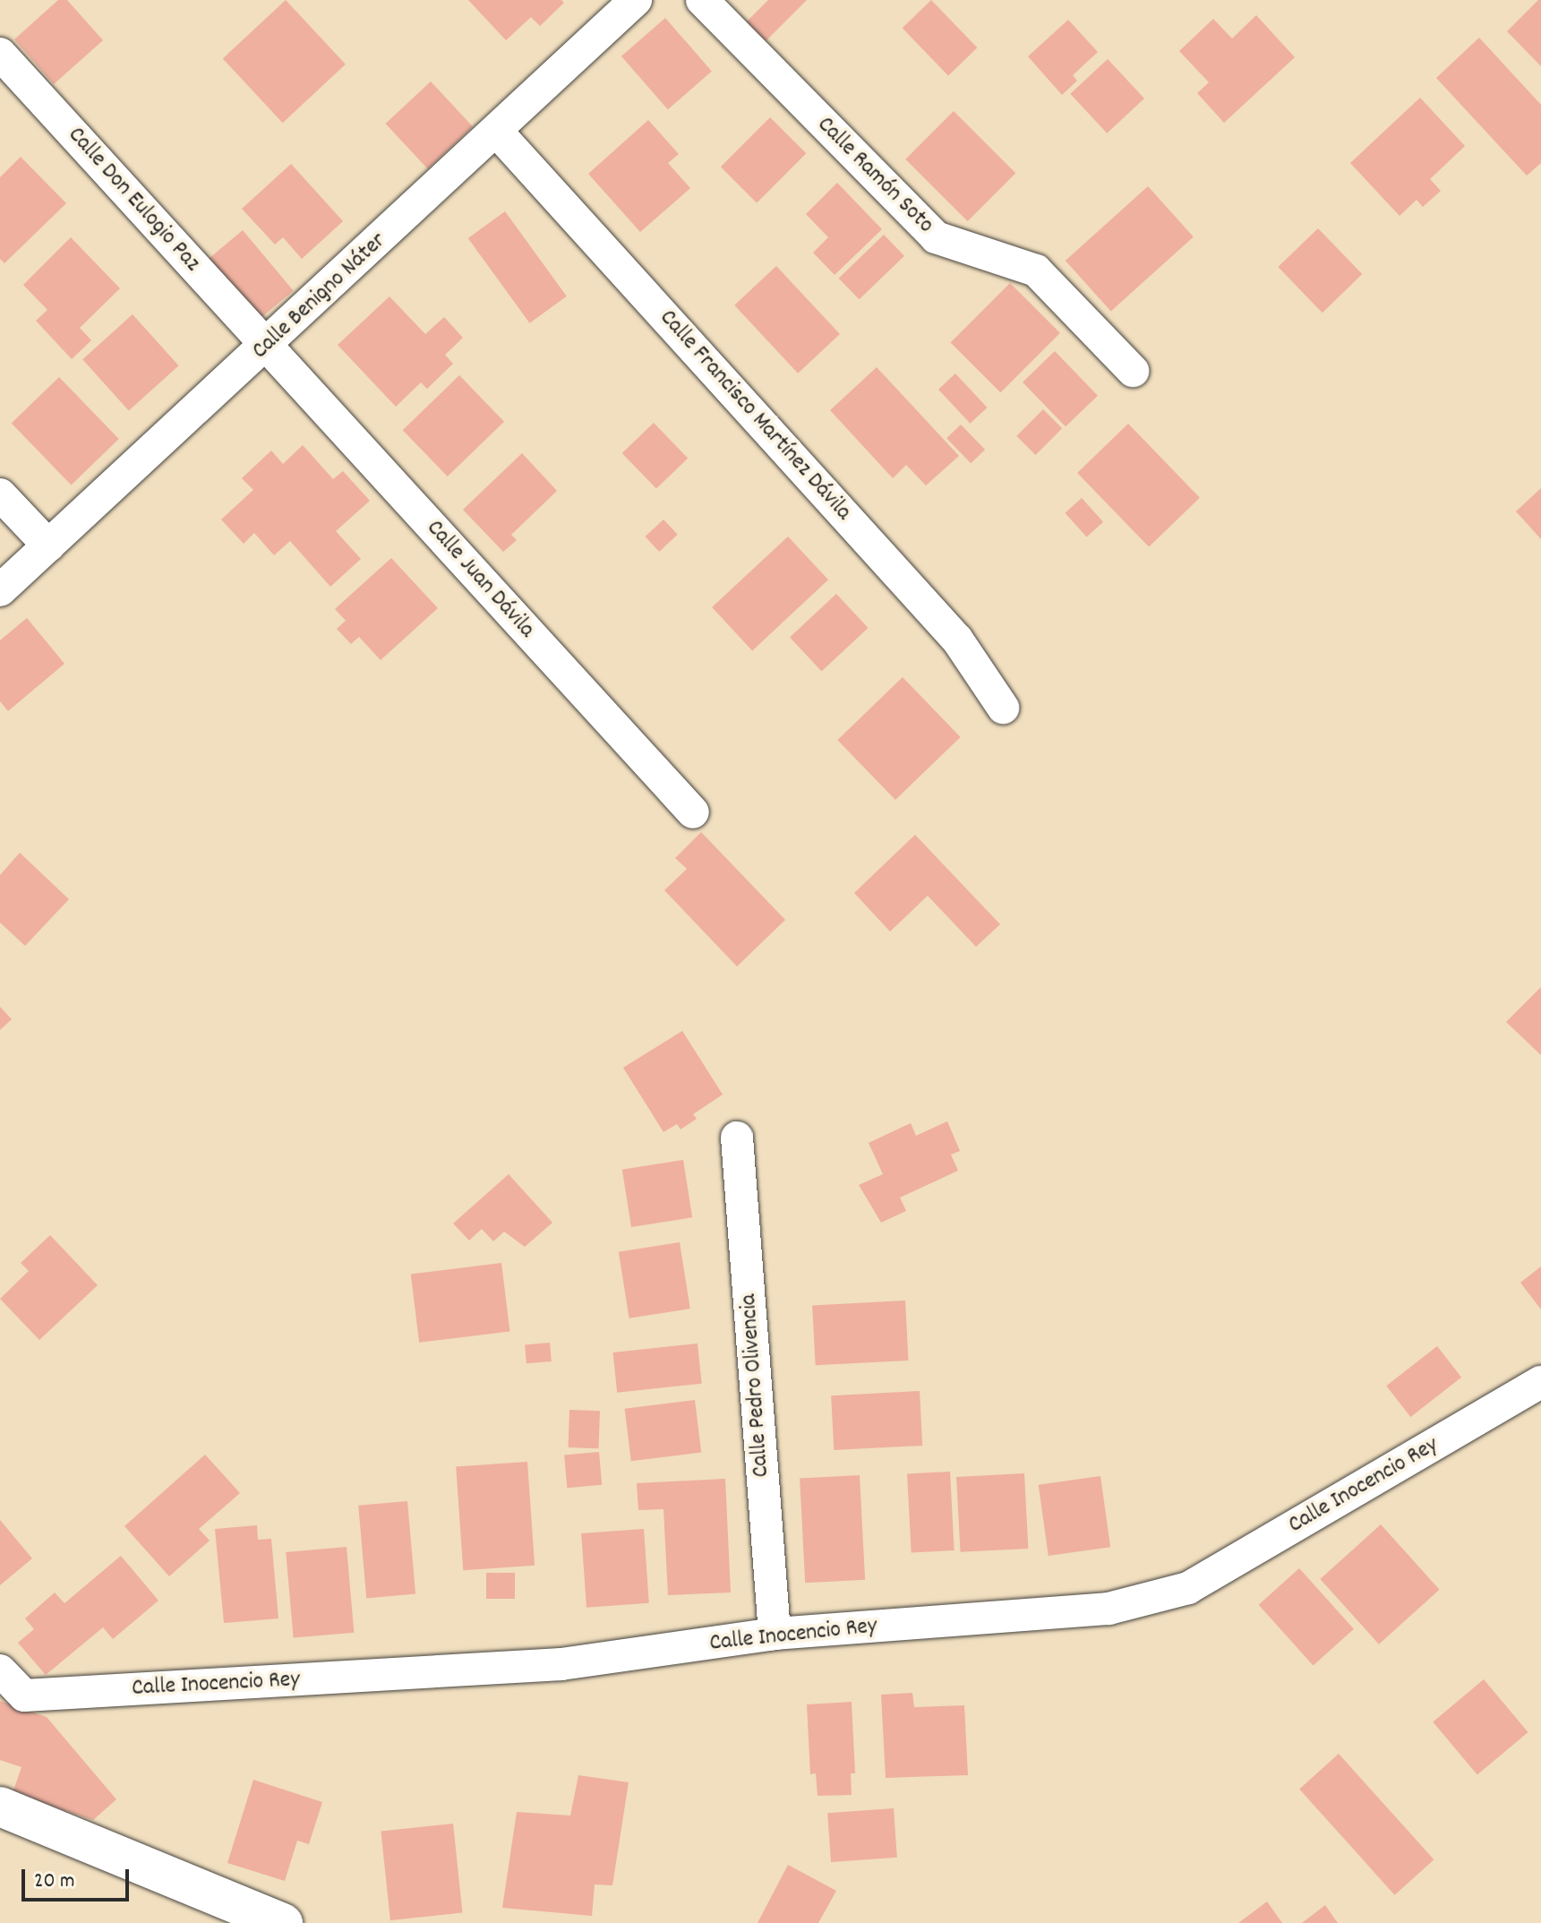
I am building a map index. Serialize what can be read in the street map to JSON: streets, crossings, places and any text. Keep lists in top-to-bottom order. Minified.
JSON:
{"streets":{"street":["Calle Ramón Soto","Calle Don Eulogio Paz","Calle Benigno Náter","Calle Francisco Martínez Dávila","Calle Juan Dávila","Calle Pedro Olivencia","Calle Inocencio Rey"]},"crossings":[["Calle Don Eulogio Paz","Calle Benigno Náter"],["Calle Don Eulogio Paz","Calle Juan Dávila"],["Calle Benigno Náter","Calle Francisco Martínez Dávila"],["Calle Benigno Náter","Calle Juan Dávila"],["Calle Pedro Olivencia","Calle Inocencio Rey"]],"scale_bar":"20 m"}
